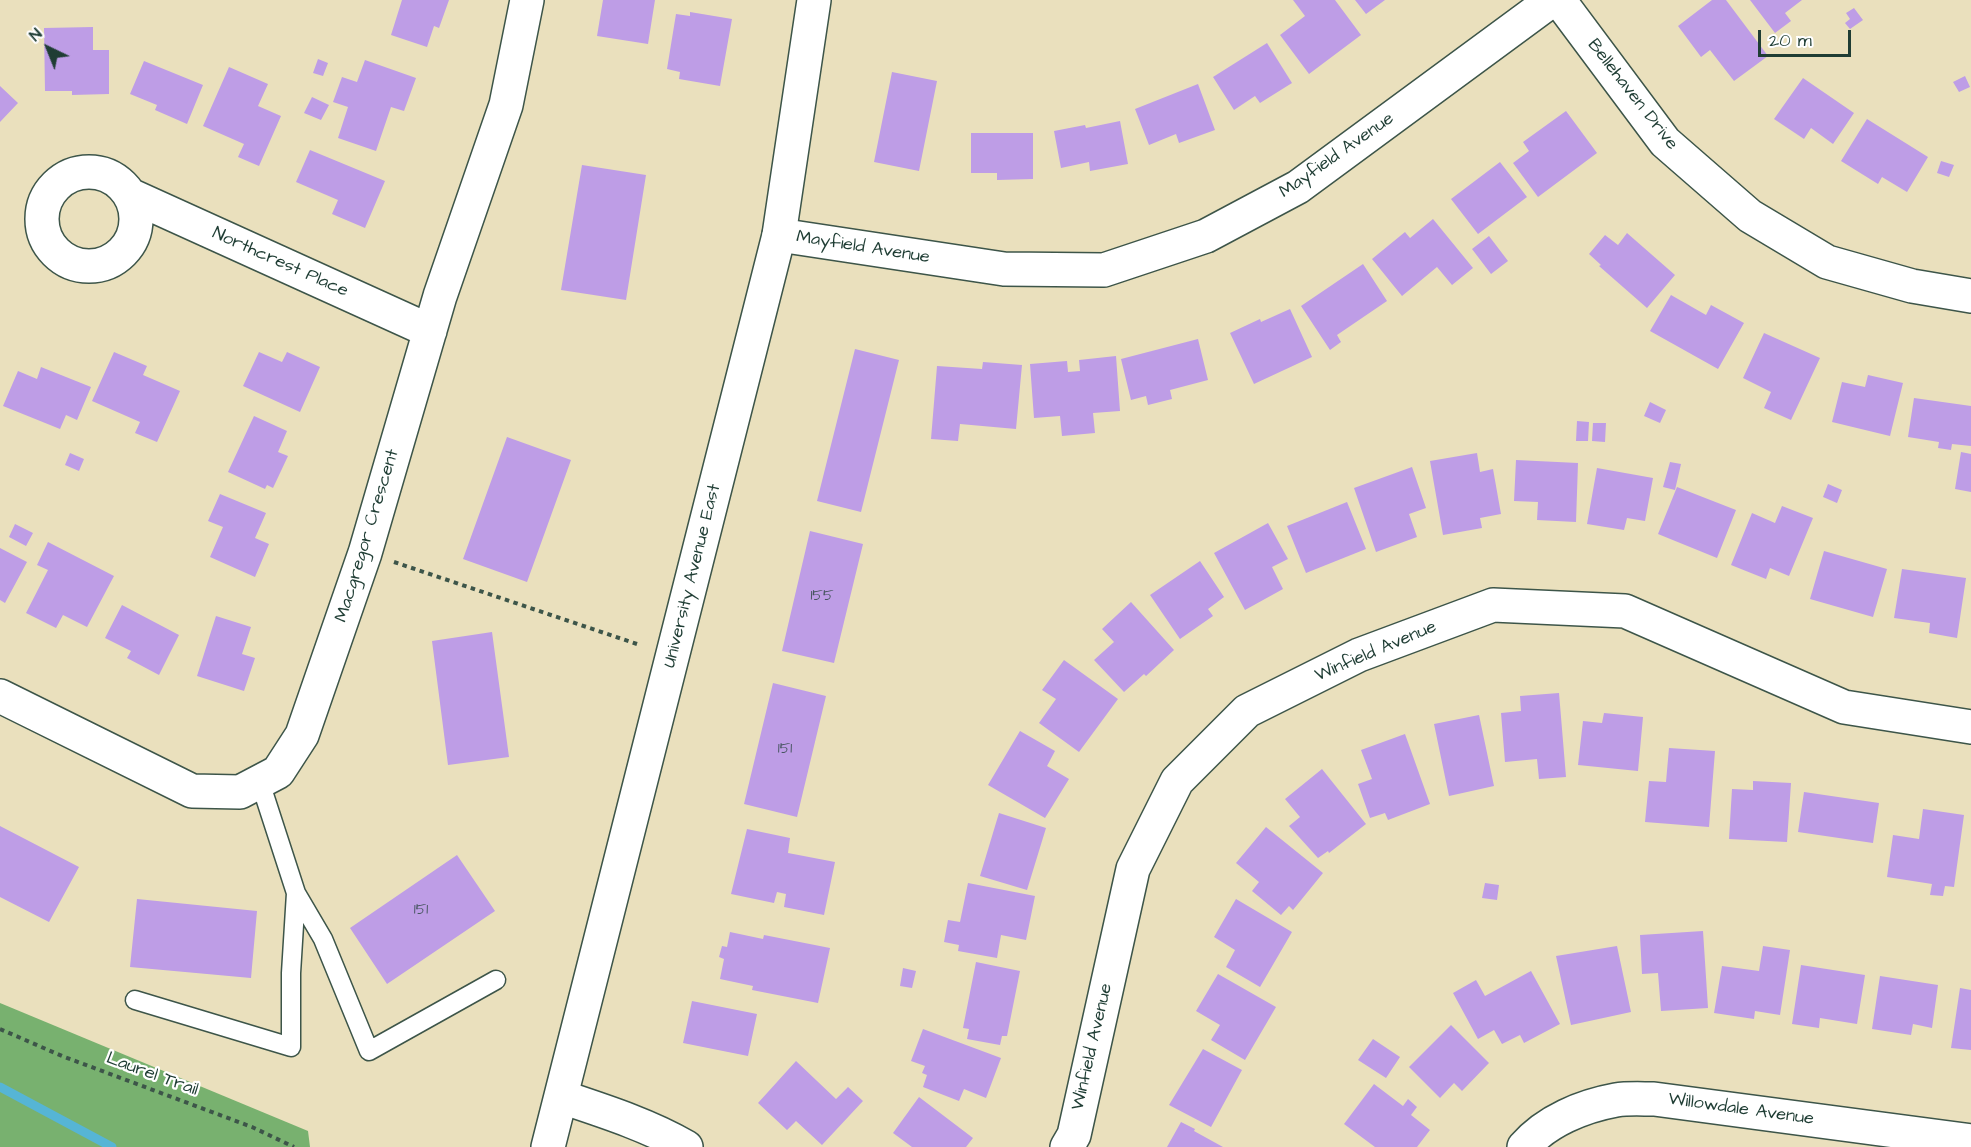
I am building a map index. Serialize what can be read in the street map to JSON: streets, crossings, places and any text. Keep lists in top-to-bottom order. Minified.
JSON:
{"streets":{"street":["Bellehaven Drive","Mayfield Avenue","Northcrest Place","Macgregor Crescent","University Avenue East","Winfield Avenue","Willowdale Avenue"],"path":["Laurel Trail"]},"crossings":[["Mayfield Avenue","University Avenue East"],["Northcrest Place","Macgregor Crescent"]],"house_numbers":["155","151","151"],"scale_bar":"20 m","north":"top left"}
